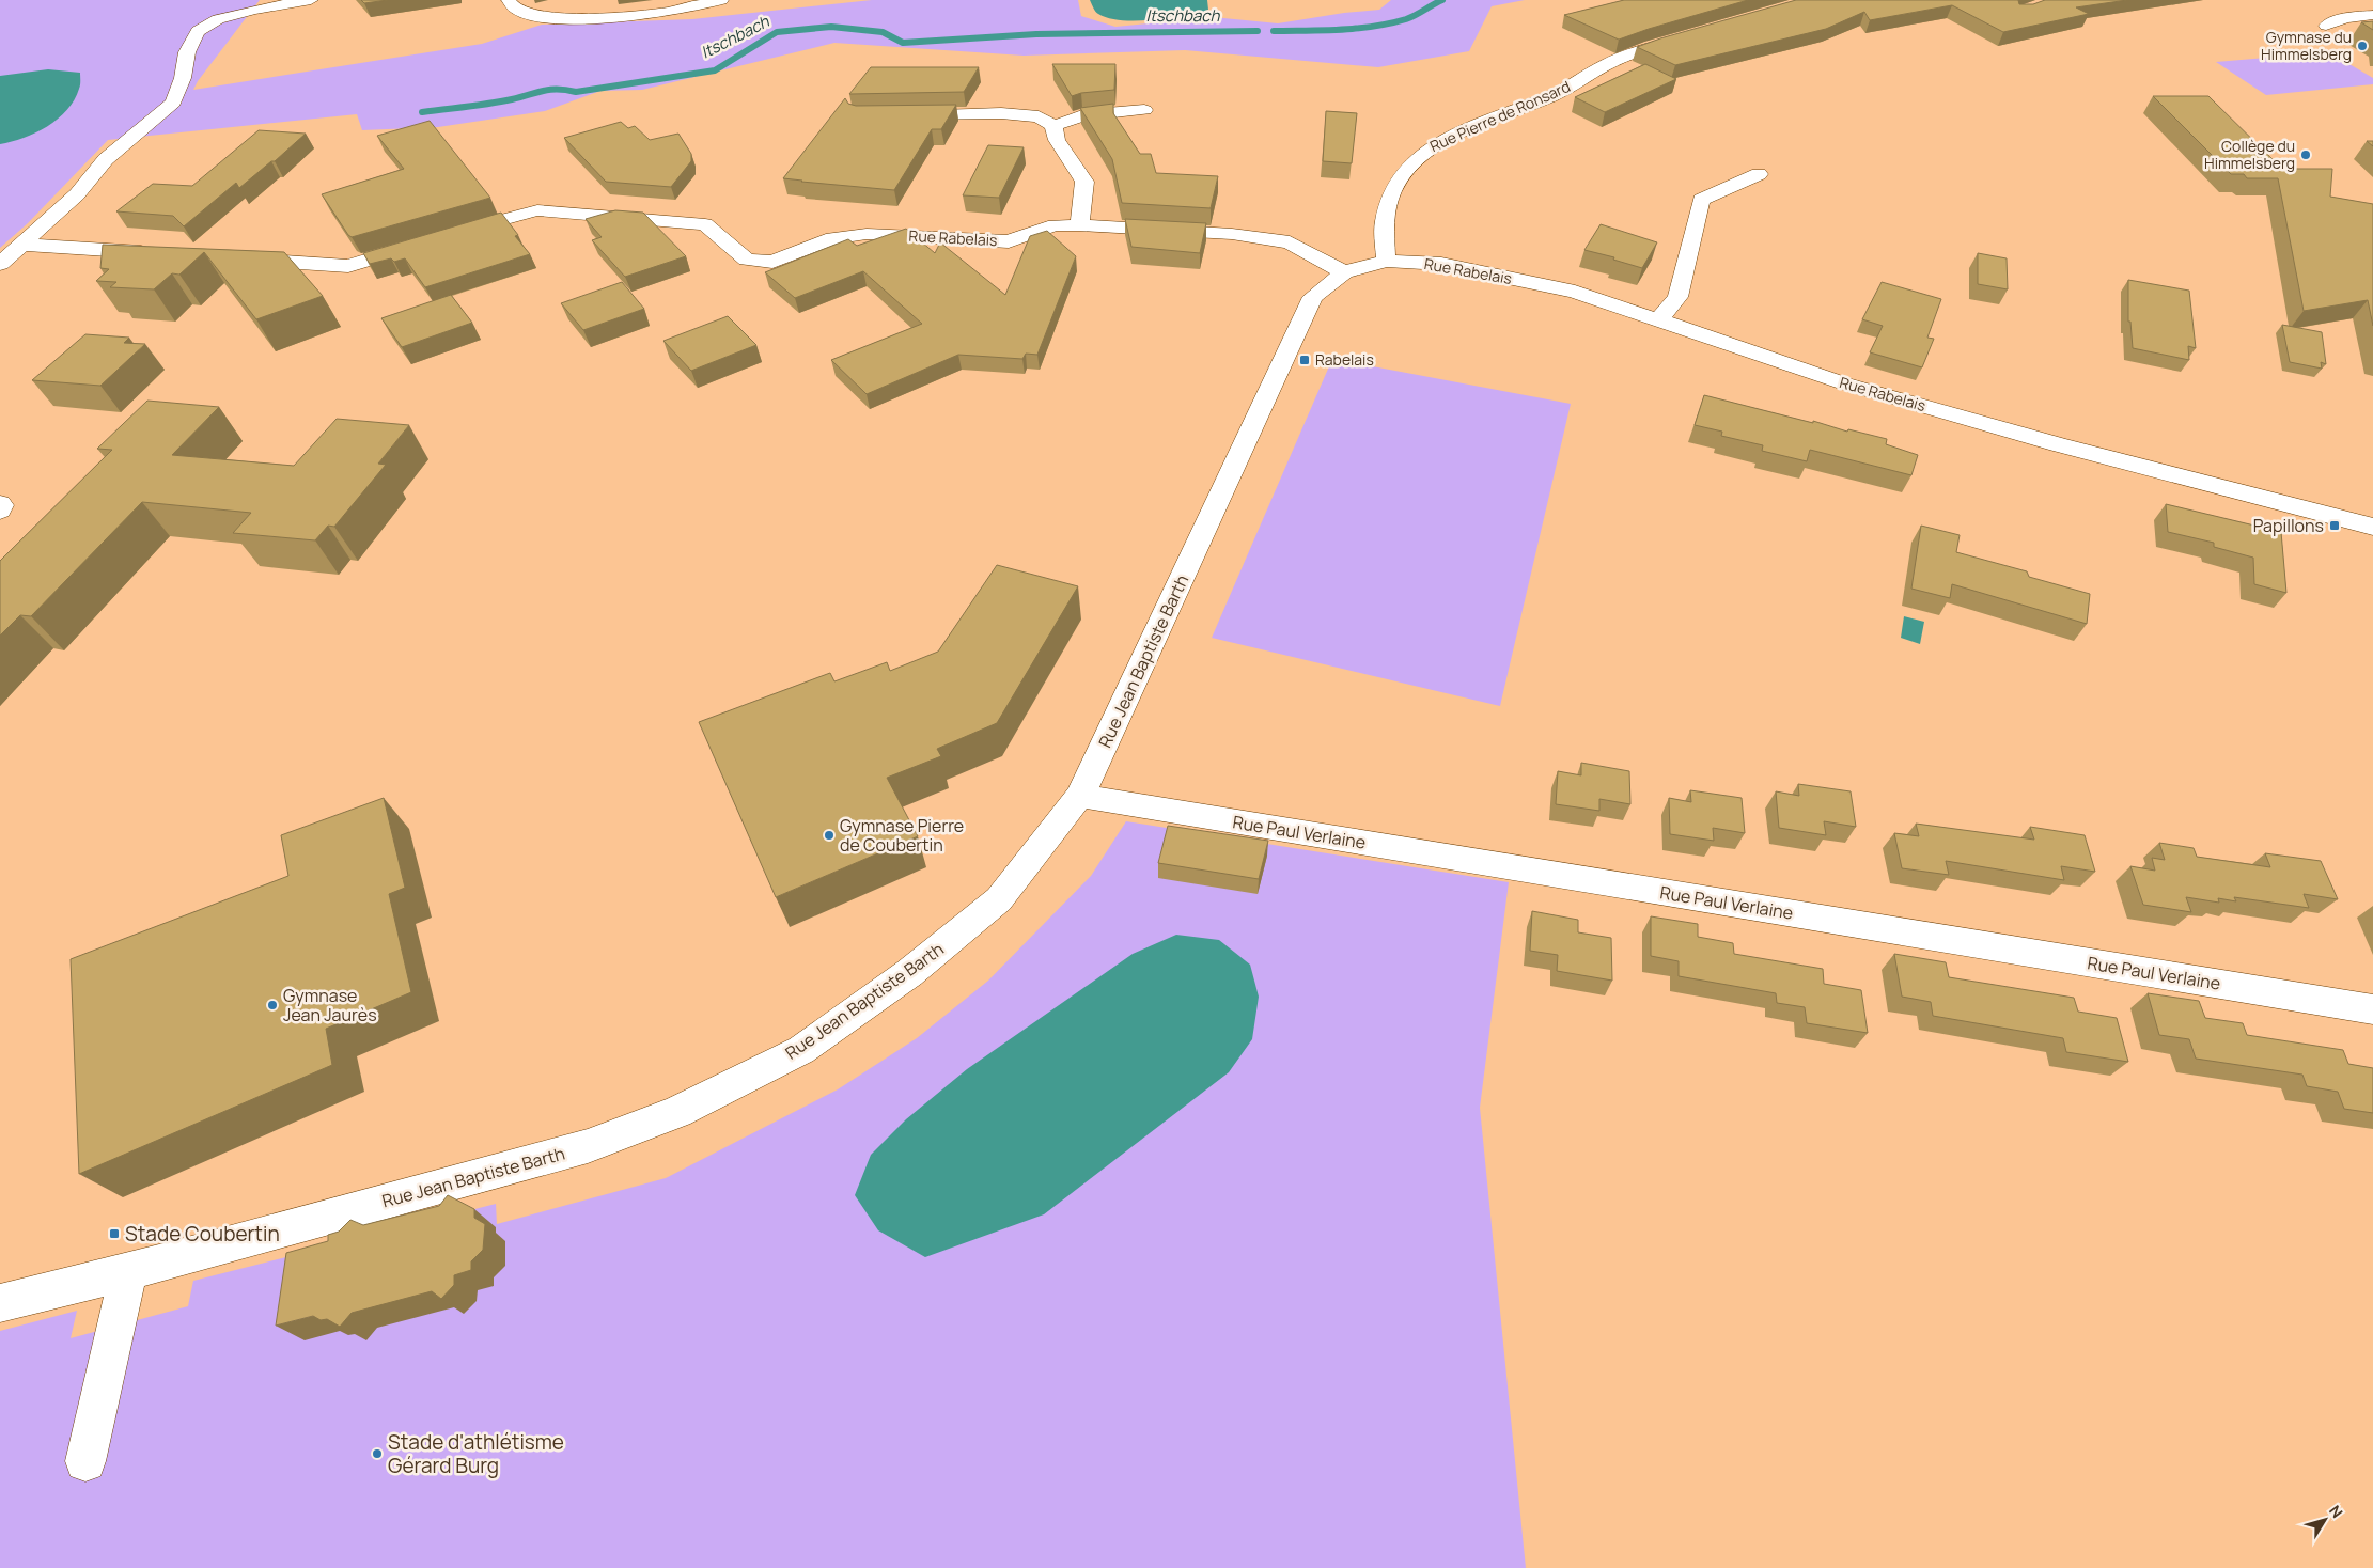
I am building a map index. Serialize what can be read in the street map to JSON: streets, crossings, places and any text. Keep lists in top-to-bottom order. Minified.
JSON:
{"streets":{"street":["Rue Pierre de Ronsard","Rue Rabelais","Rue Jean Baptiste Barth","Rue Paul Verlaine"]},"crossings":[["Rue Pierre de Ronsard","Rue Rabelais"],["Rue Rabelais","Rue Jean Baptiste Barth"],["Rue Jean Baptiste Barth","Rue Paul Verlaine"]],"water":["Itschbach"],"places":{"other":["Gymnase du Himmelsberg","Collège du Himmelsberg","Gymnase Pierre de Coubertin","Gymnase Jean Jaurès","Stade d'athlétisme Gérard Burg"],"transit":["Rabelais","Papillons","Stade Coubertin"]},"north":"top right"}
